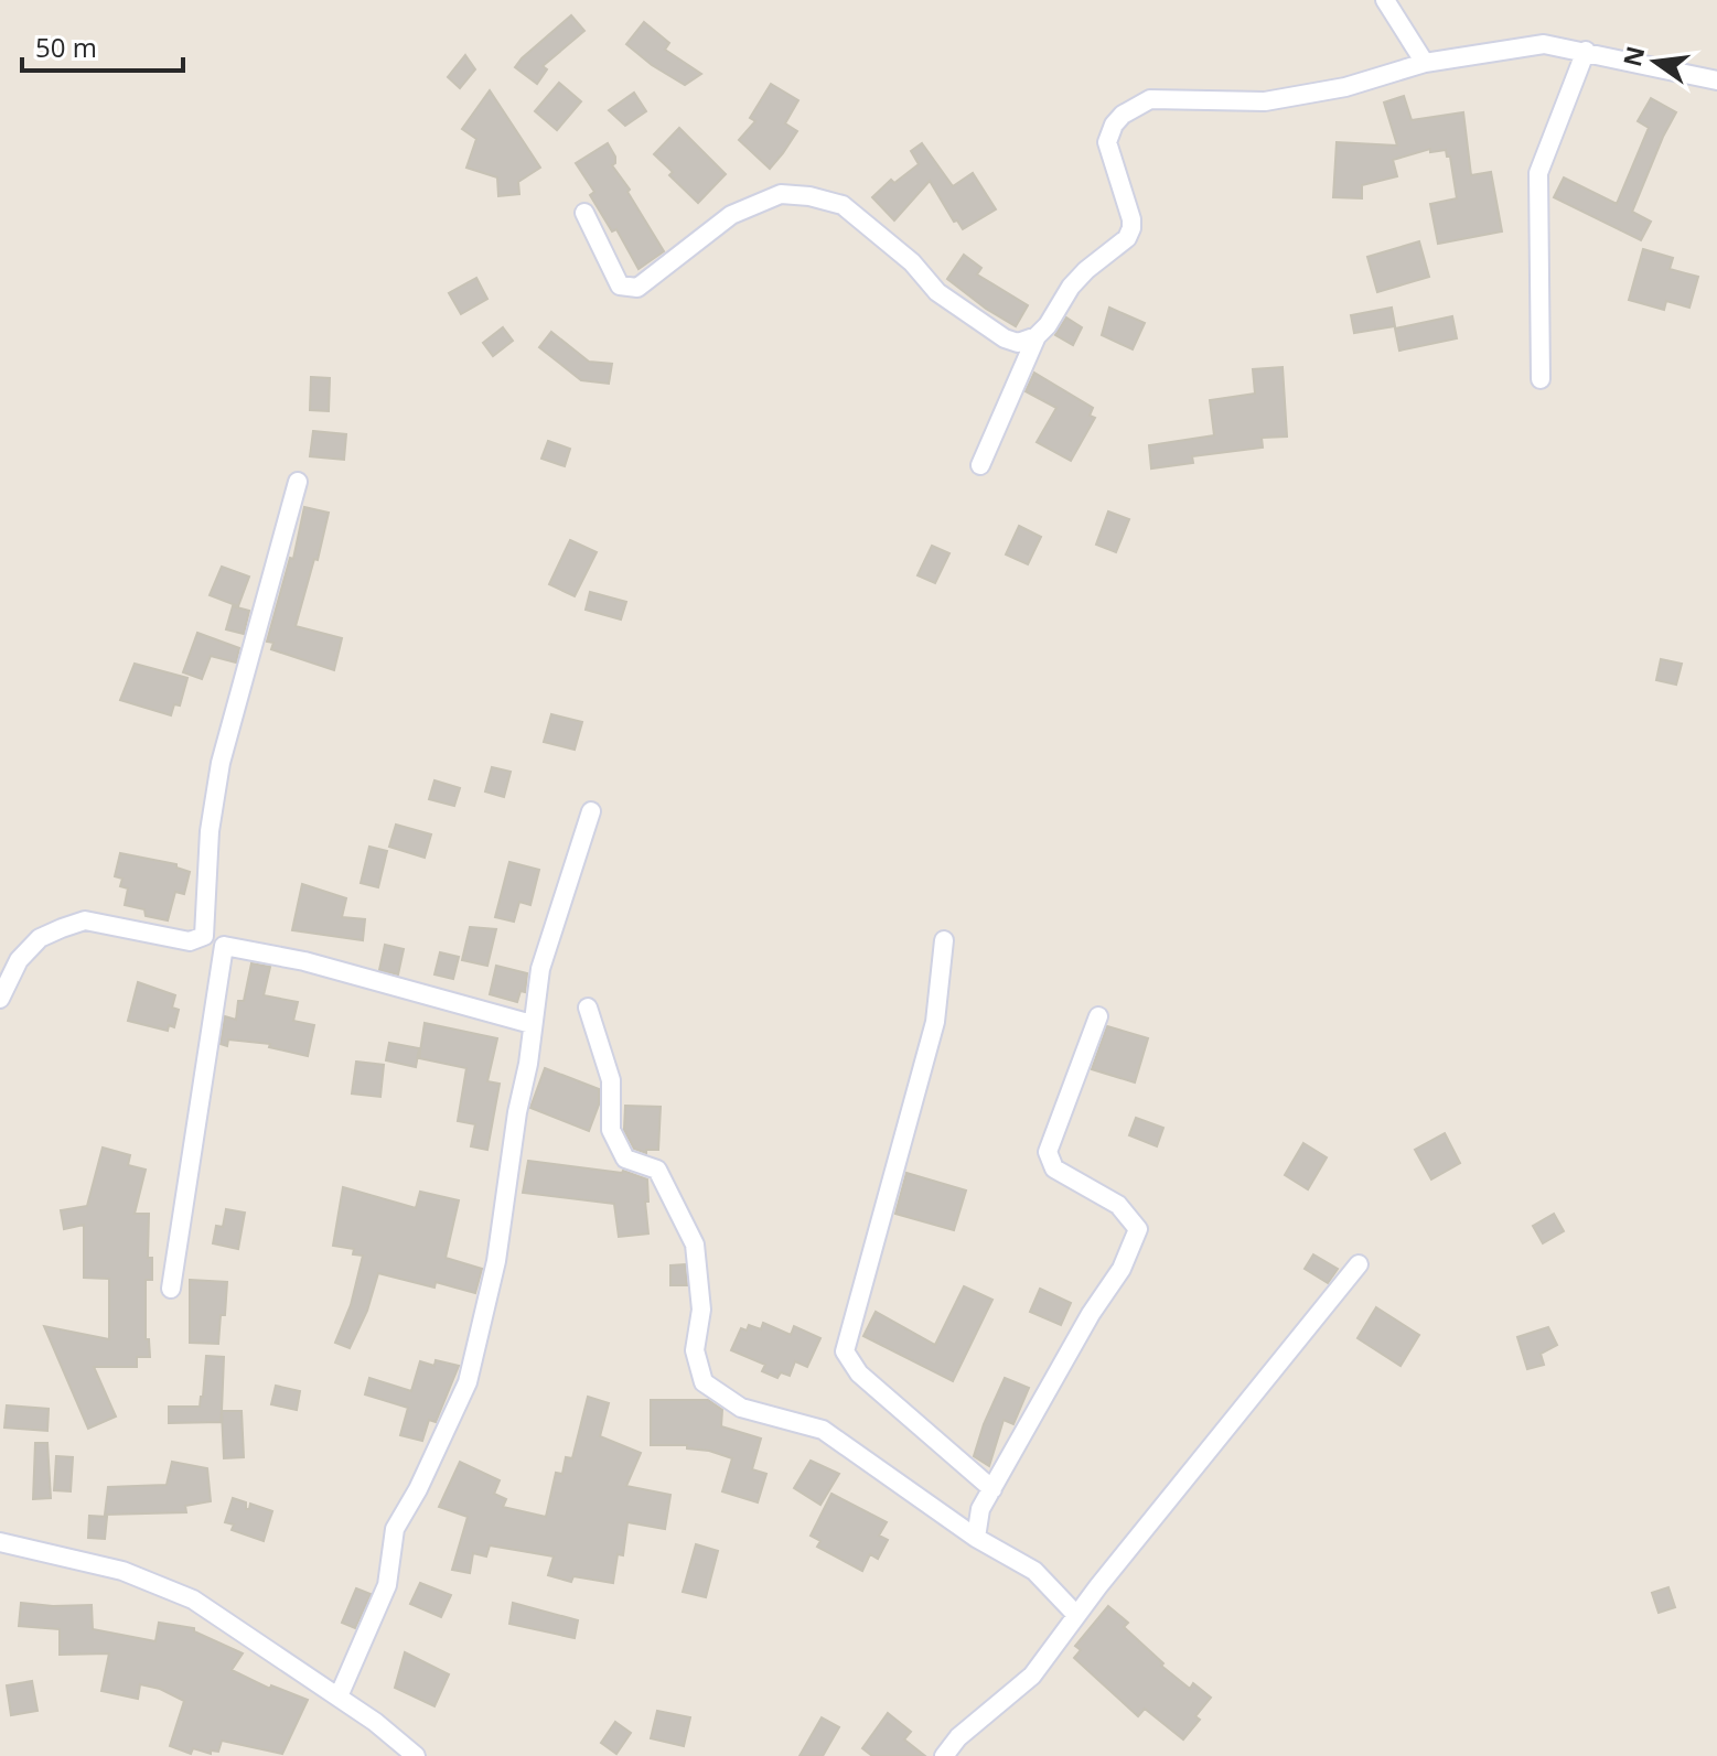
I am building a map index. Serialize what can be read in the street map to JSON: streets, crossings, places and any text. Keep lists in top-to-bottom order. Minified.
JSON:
{"scale_bar":"50 m","north":"left"}
